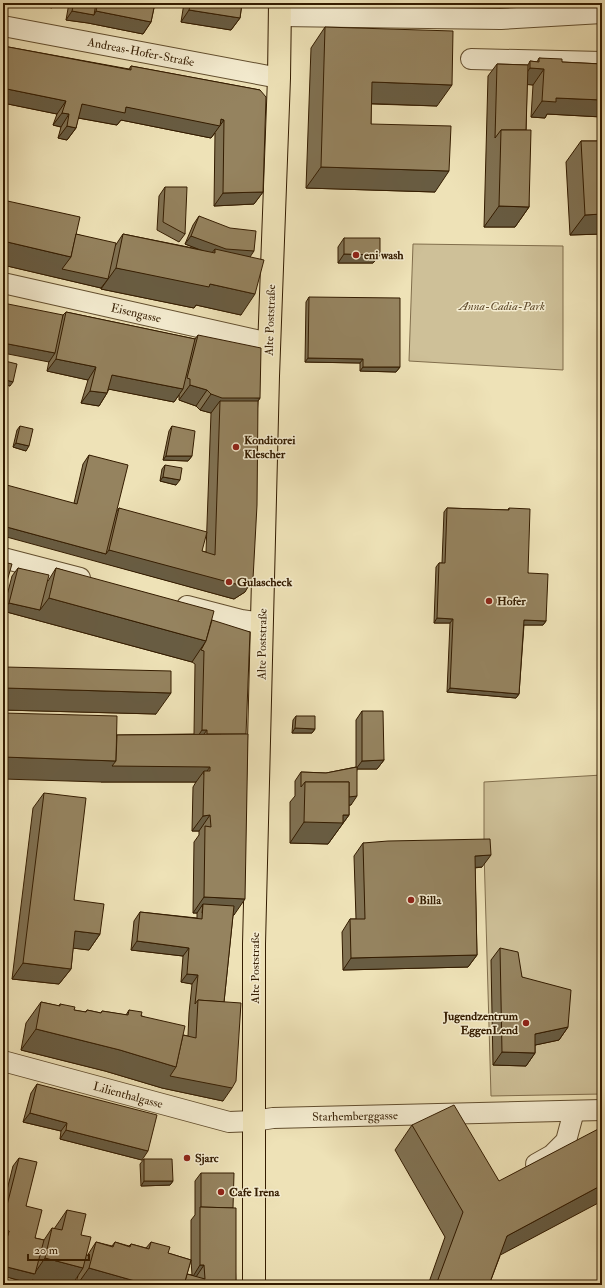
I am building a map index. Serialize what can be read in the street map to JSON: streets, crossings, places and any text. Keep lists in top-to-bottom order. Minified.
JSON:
{"streets":{"main road":["Alte Poststraße"],"street":["Andreas-Hofer-Straße","Eisengasse","Lilienthalgasse","Starhemberggasse"]},"crossings":[["Andreas-Hofer-Straße","Alte Poststraße"],["Eisengasse","Alte Poststraße"],["Alte Poststraße","Lilienthalgasse"],["Alte Poststraße","Starhemberggasse"],["Lilienthalgasse","Starhemberggasse"]],"parks":["Anna-Cadia-Park"],"places":["eni wash","Konditorei Klescher","Gulascheck","Hofer","Billa","Jugendzentrum EggenLend","Sjarc","Cafe Irena"],"scale_bar":"20 m"}
